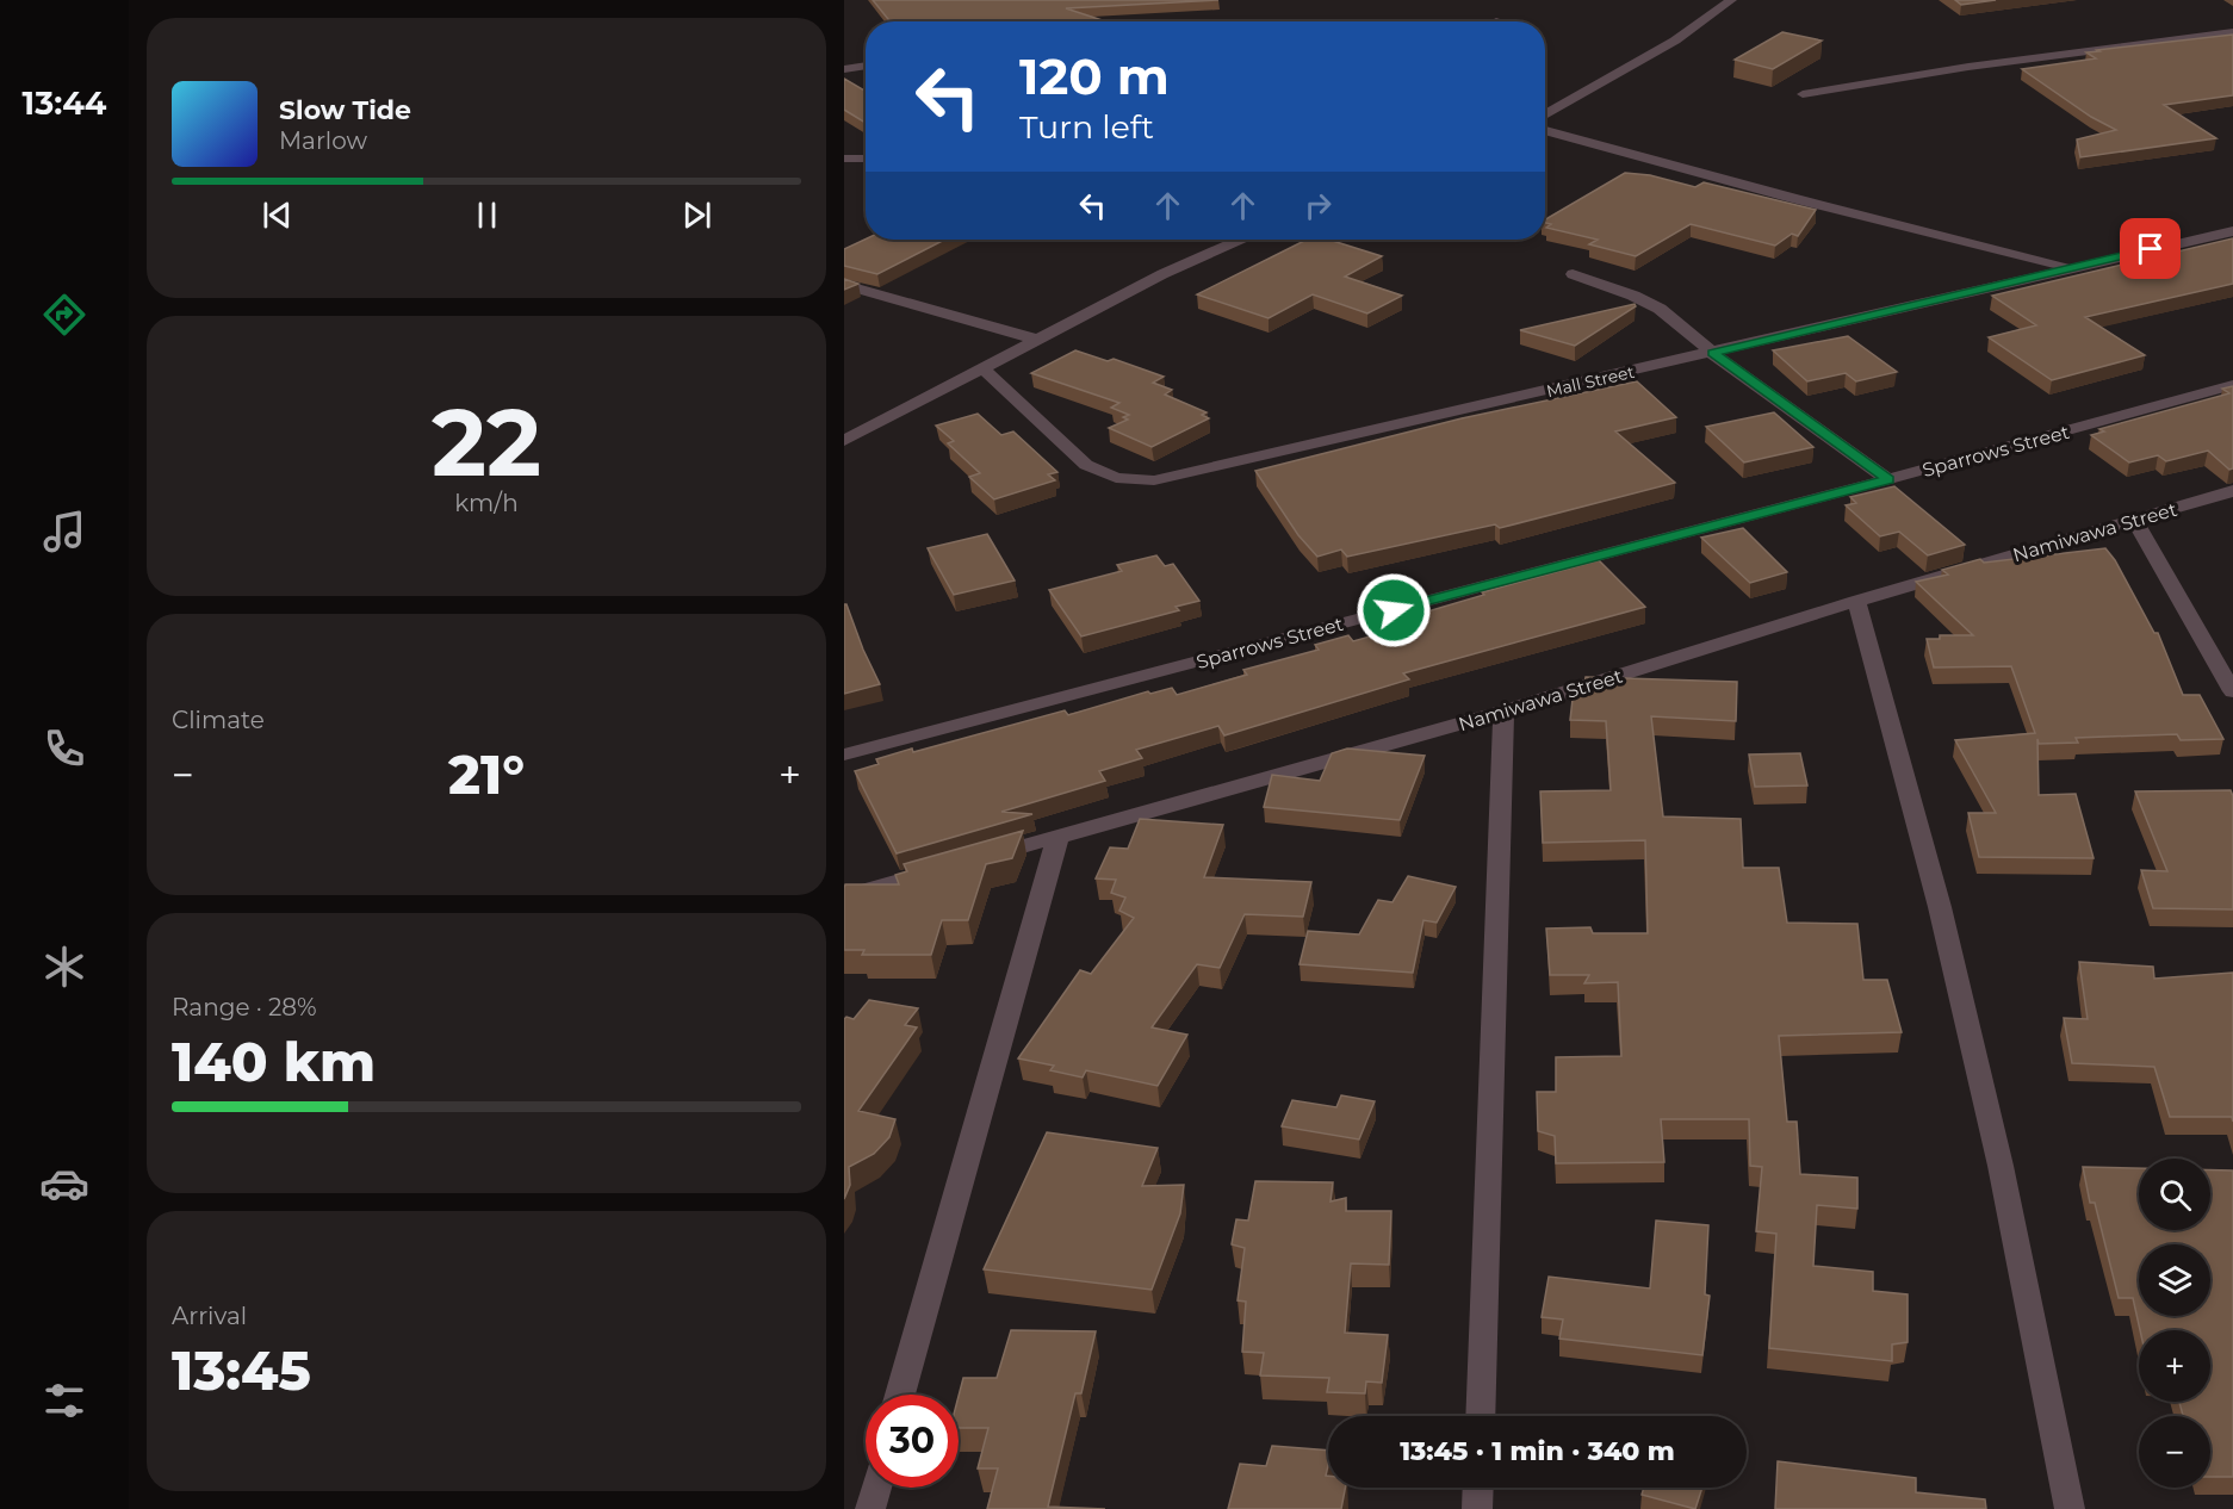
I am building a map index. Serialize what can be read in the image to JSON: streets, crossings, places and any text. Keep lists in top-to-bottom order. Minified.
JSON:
{"streets":{"street":["Mall Street","Sparrows Street","Namiwawa Street"]},"page":{"tabs":"13:44","turn":["120 m","Turn left"],"song":["Slow Tide","Marlow"],"tile":[["22","km/h"],"Climate",["Range · 28%","140 km"],["Arrival","13:45"]],"heat":["−","21°","+"],"map_buttons":["+","−"],"limit":"30","trip":"13:45 · 1 min · 340 m"}}
